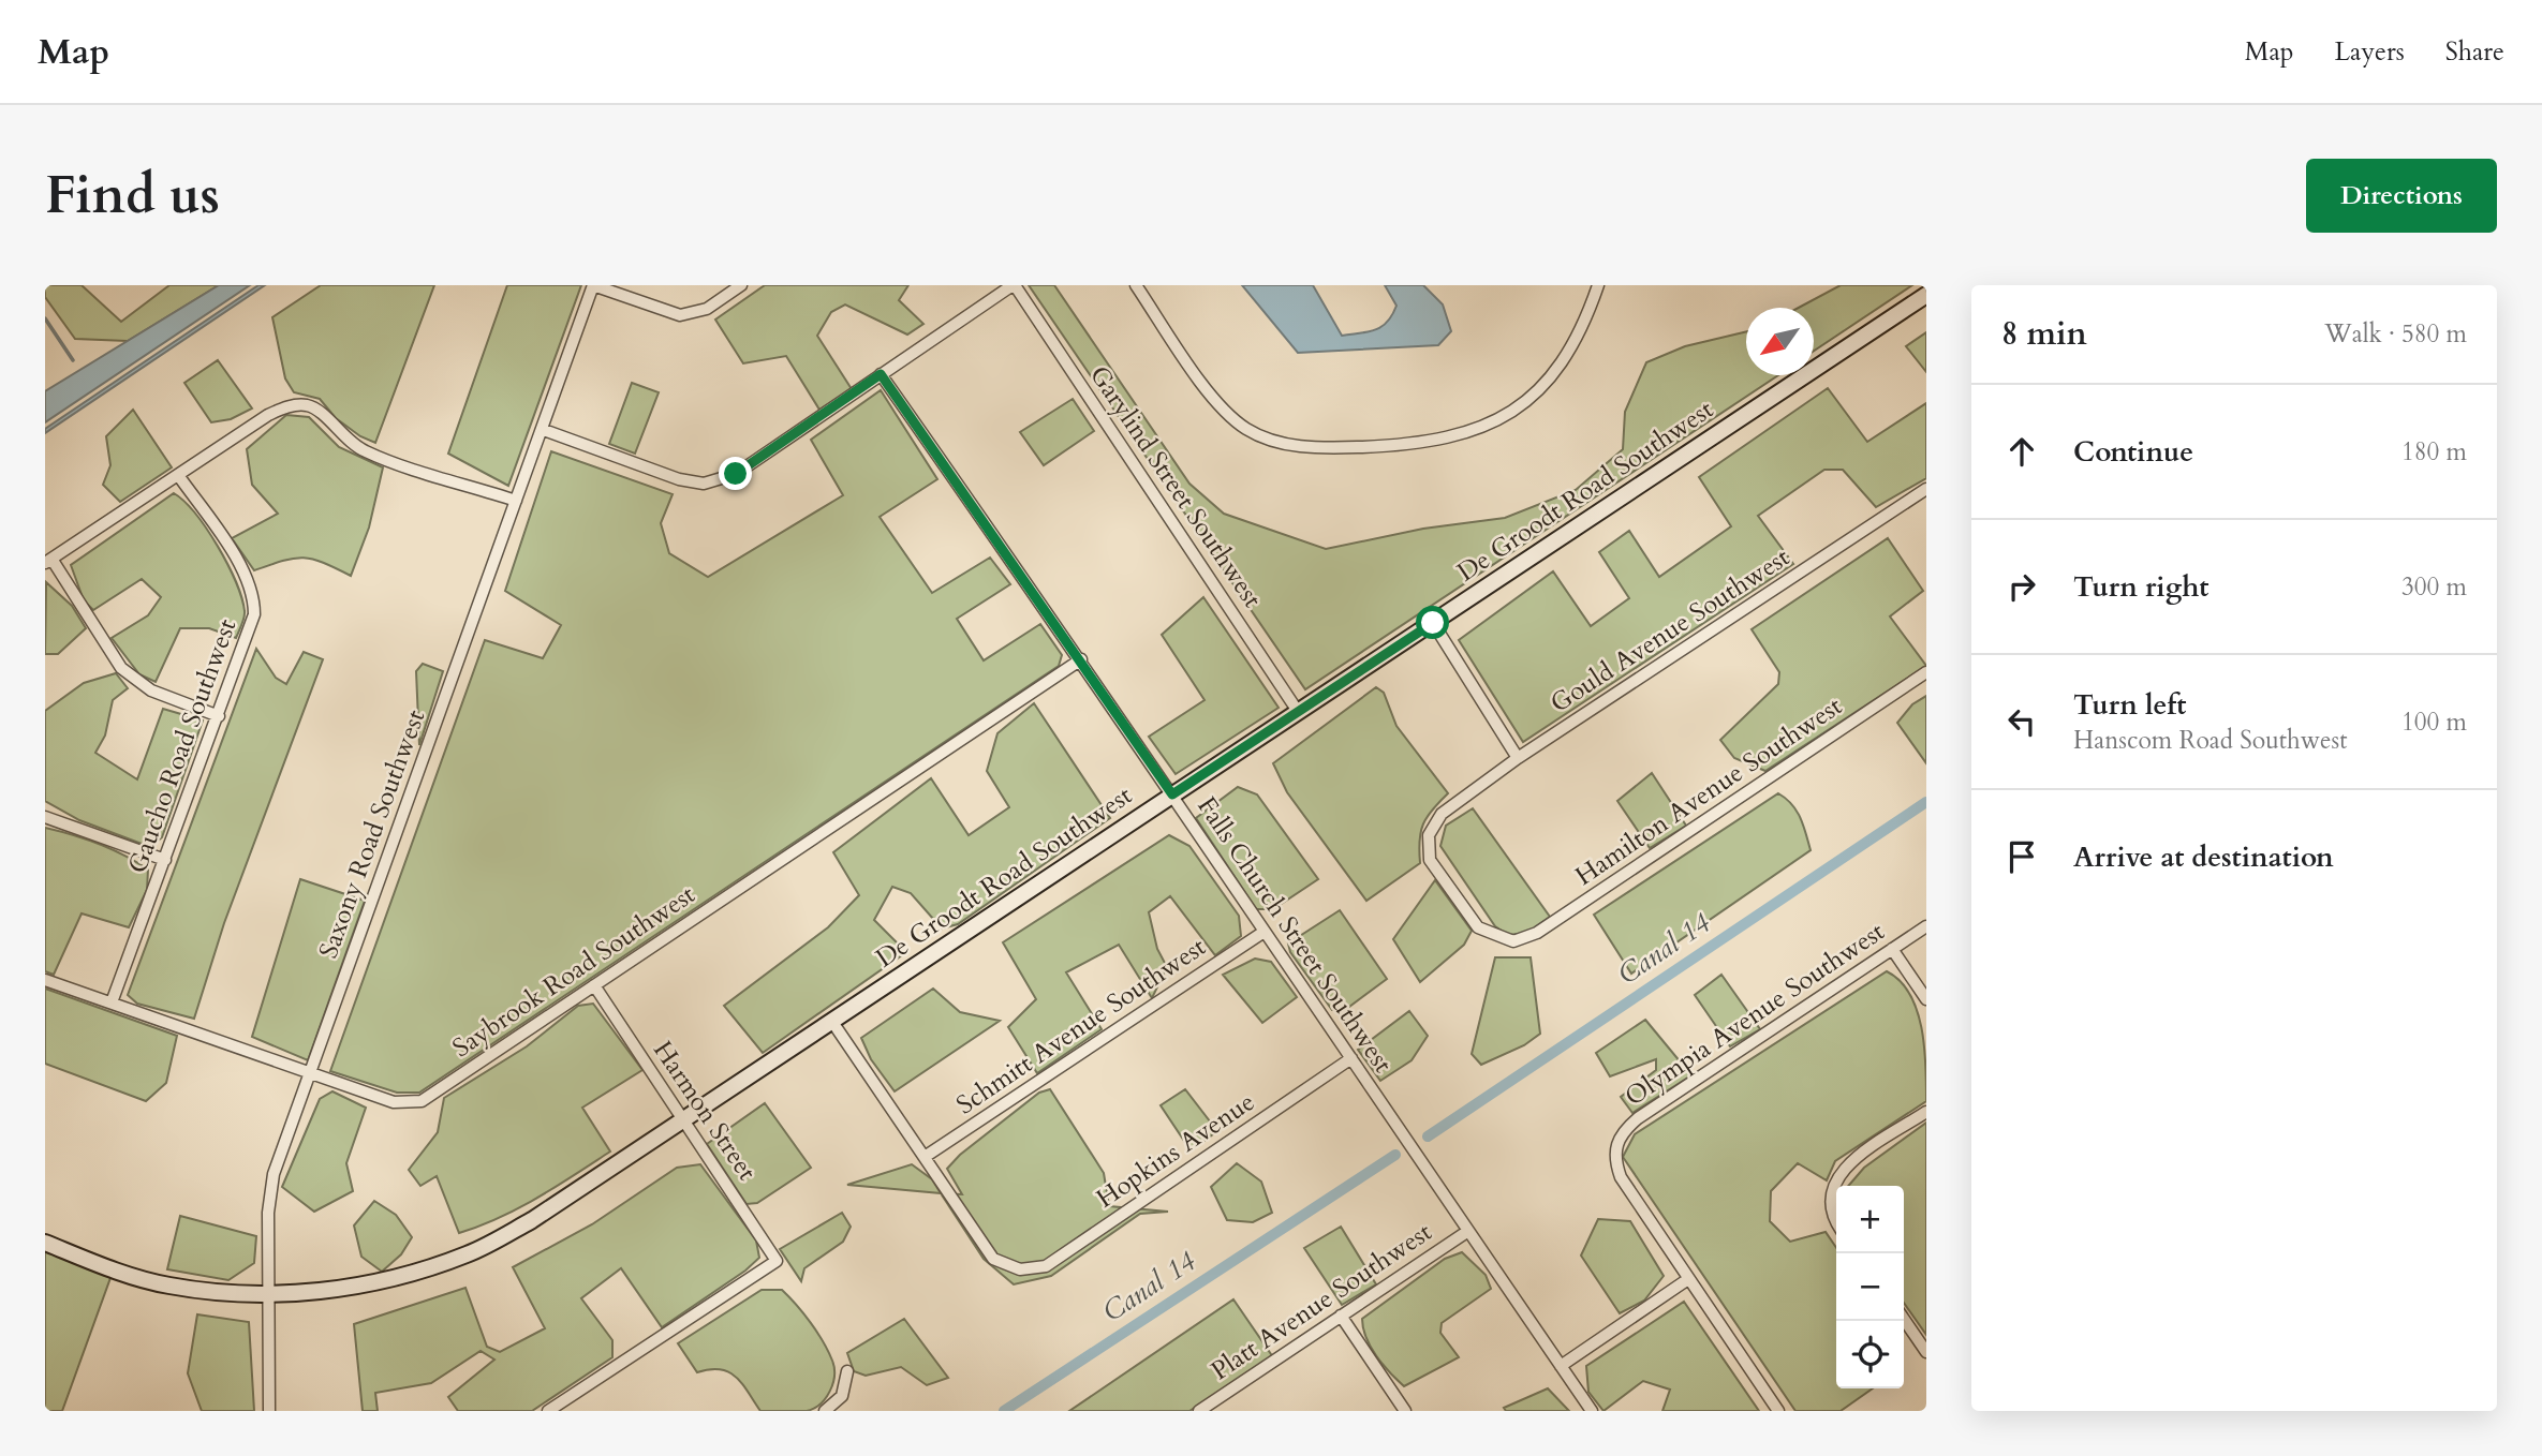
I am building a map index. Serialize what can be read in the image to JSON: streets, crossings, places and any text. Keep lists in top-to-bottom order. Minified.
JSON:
{"streets":{"street":["Garylind Street Southwest","De Groodt Road Southwest","Gould Avenue Southwest","Gaucho Road Southwest","Hamilton Avenue Southwest","Saxony Road Southwest","Falls Church Street Southwest","Saybrook Road Southwest","Olympia Avenue Southwest","Schmitt Avenue Southwest","Harmon Street","Hopkins Avenue","Platt Avenue Southwest"]},"crossings":[["Garylind Street Southwest","De Groodt Road Southwest"],["De Groodt Road Southwest","Saxony Road Southwest"],["De Groodt Road Southwest","Falls Church Street Southwest"],["De Groodt Road Southwest","Harmon Street"],["Gould Avenue Southwest","Hamilton Avenue Southwest"],["Gaucho Road Southwest","Saybrook Road Southwest"],["Saxony Road Southwest","Saybrook Road Southwest"],["Falls Church Street Southwest","Saybrook Road Southwest"],["Falls Church Street Southwest","Schmitt Avenue Southwest"],["Falls Church Street Southwest","Hopkins Avenue"],["Falls Church Street Southwest","Platt Avenue Southwest"],["Saybrook Road Southwest","Harmon Street"],["Schmitt Avenue Southwest","Hopkins Avenue"]],"water":["Canal 14"],"north":"bottom left","page":{"header":"Map","nav":["Map","Layers","Share"],"buttons":"Directions","title":"Find us","heading":["8 min","Walk · 580 m"],"list":[["Continue","180 m"],["Turn right","300 m"],["Turn left","Hanscom Road Southwest","100 m"],"Arrive at destination"],"map_buttons":["+","−"]}}
